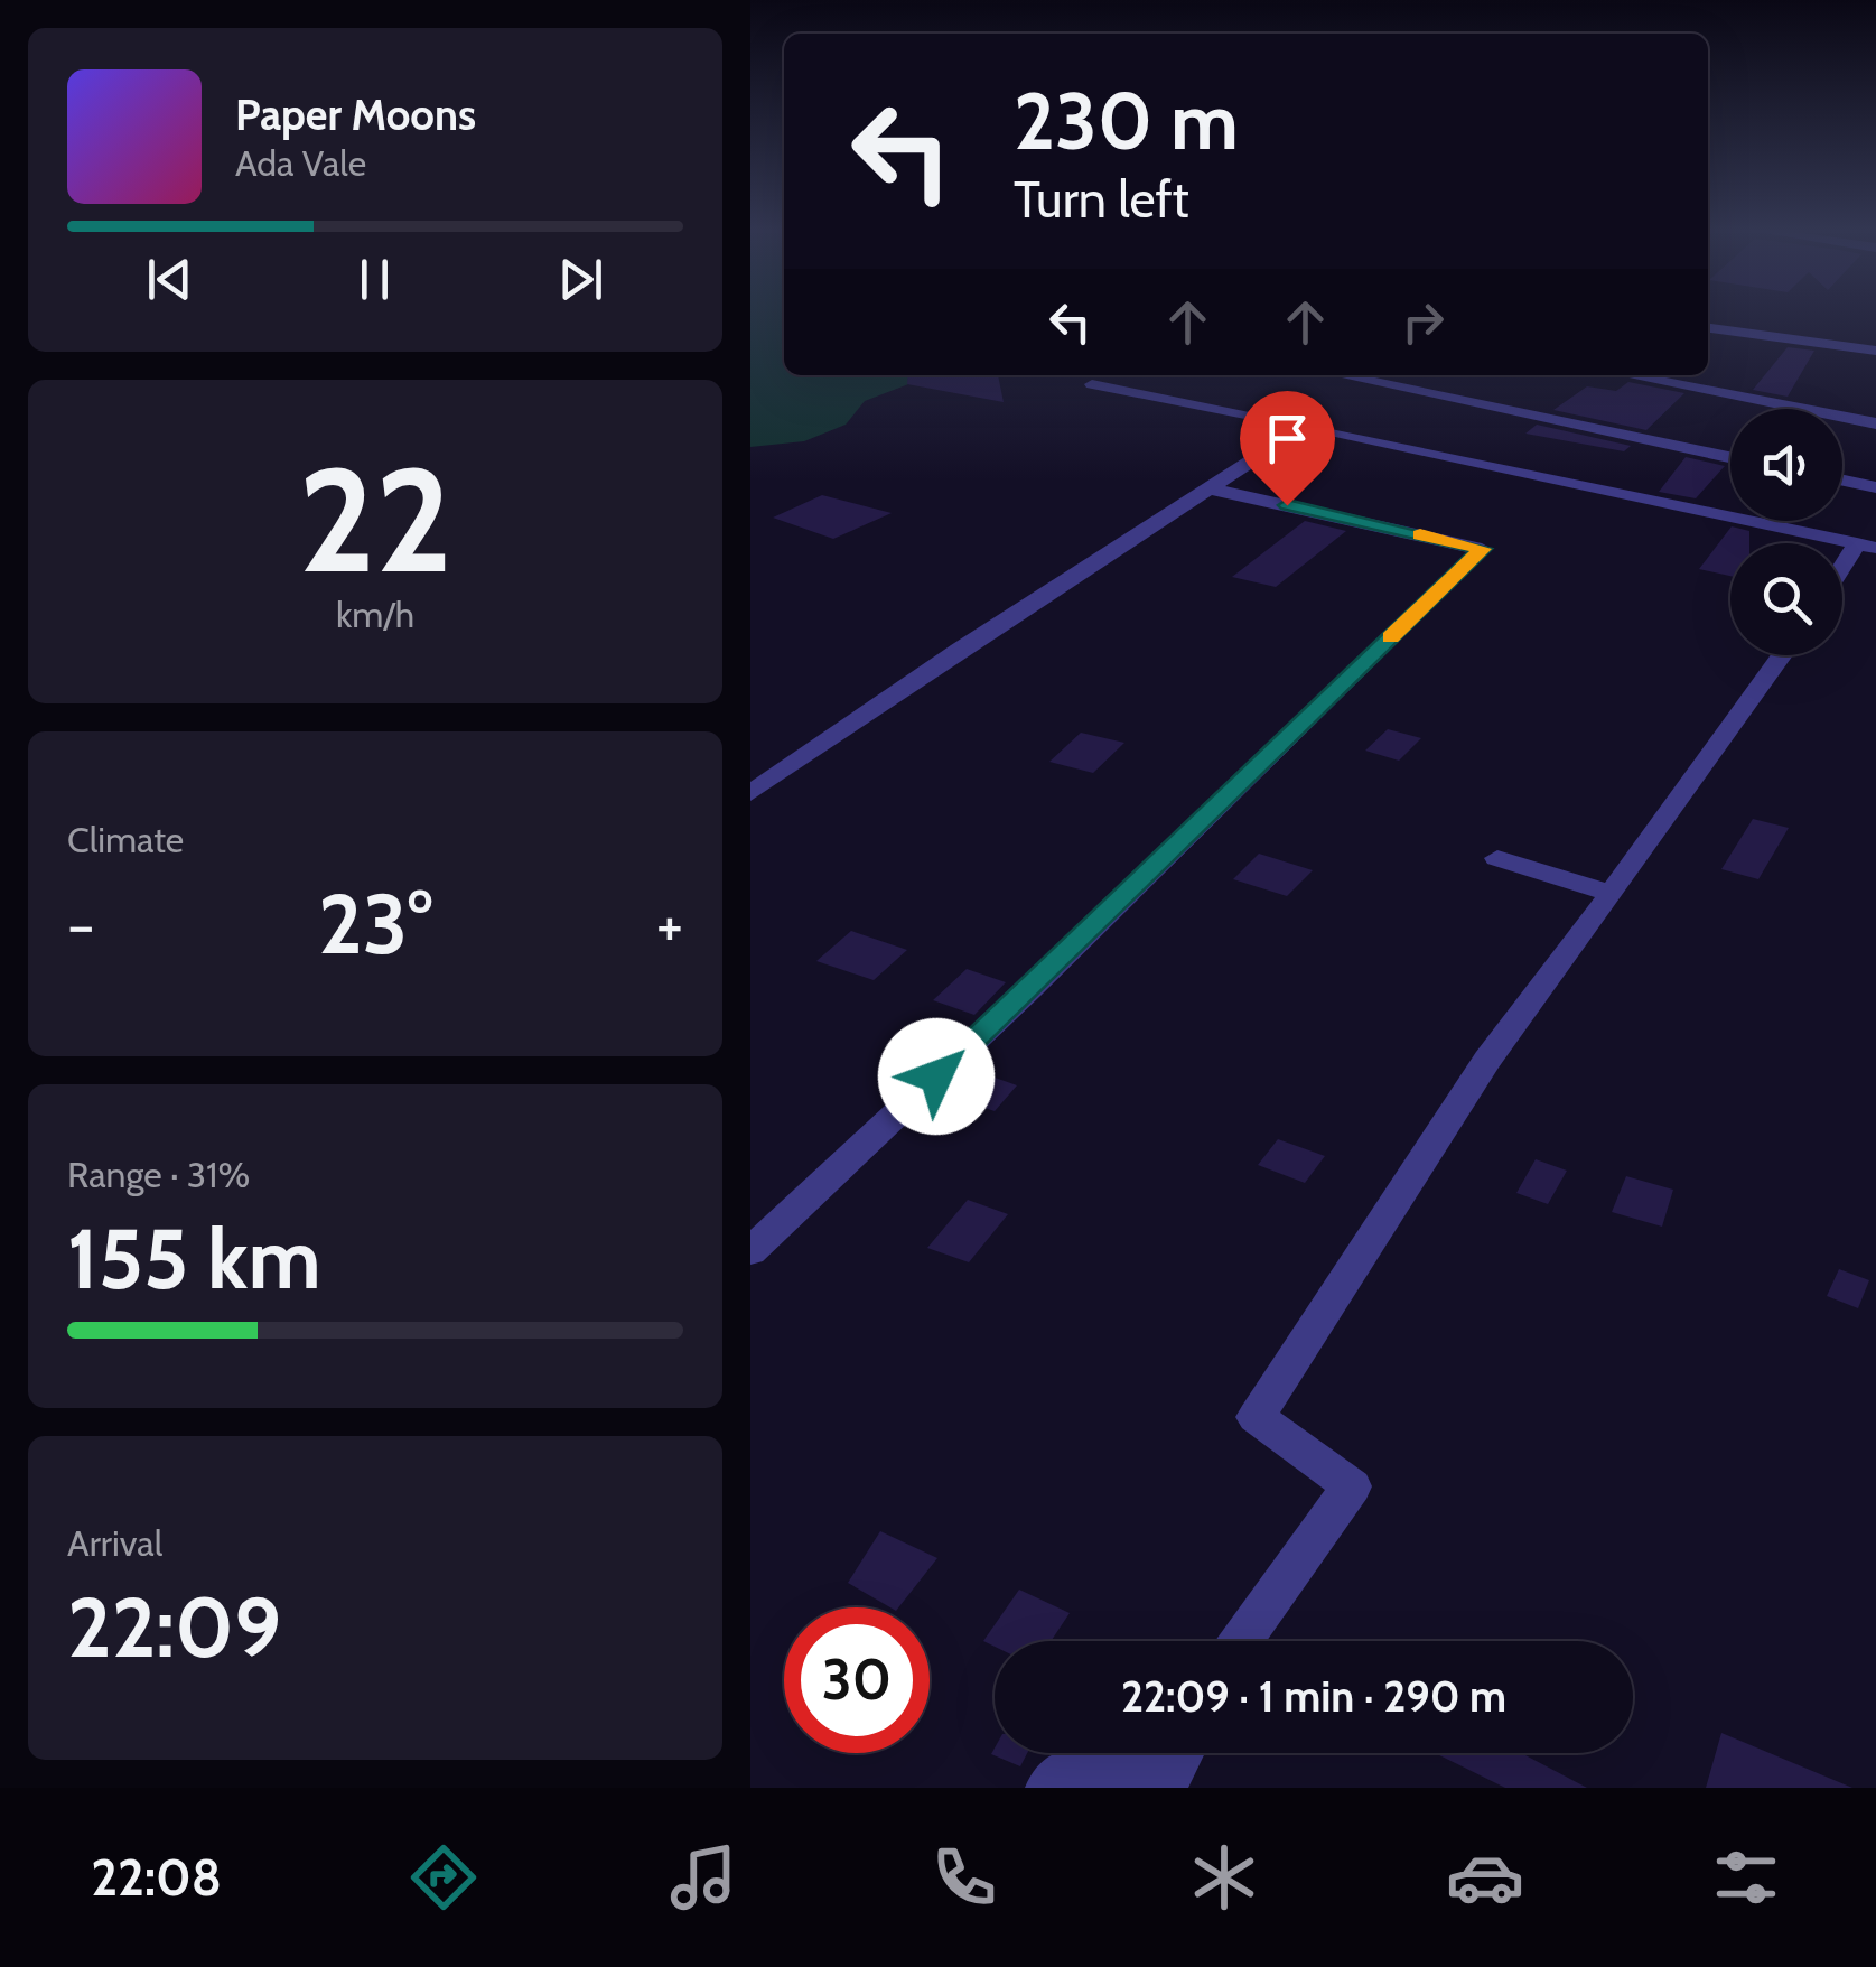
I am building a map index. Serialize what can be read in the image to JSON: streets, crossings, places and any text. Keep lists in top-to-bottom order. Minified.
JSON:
{"page":{"turn":["230 m","Turn left"],"song":["Paper Moons","Ada Vale"],"tile":[["22","km/h"],"Climate",["Range · 31%","155 km"],["Arrival","22:09"]],"heat":["−","23°","+"],"limit":"30","trip":"22:09 · 1 min · 290 m","tabs":"22:08"}}
